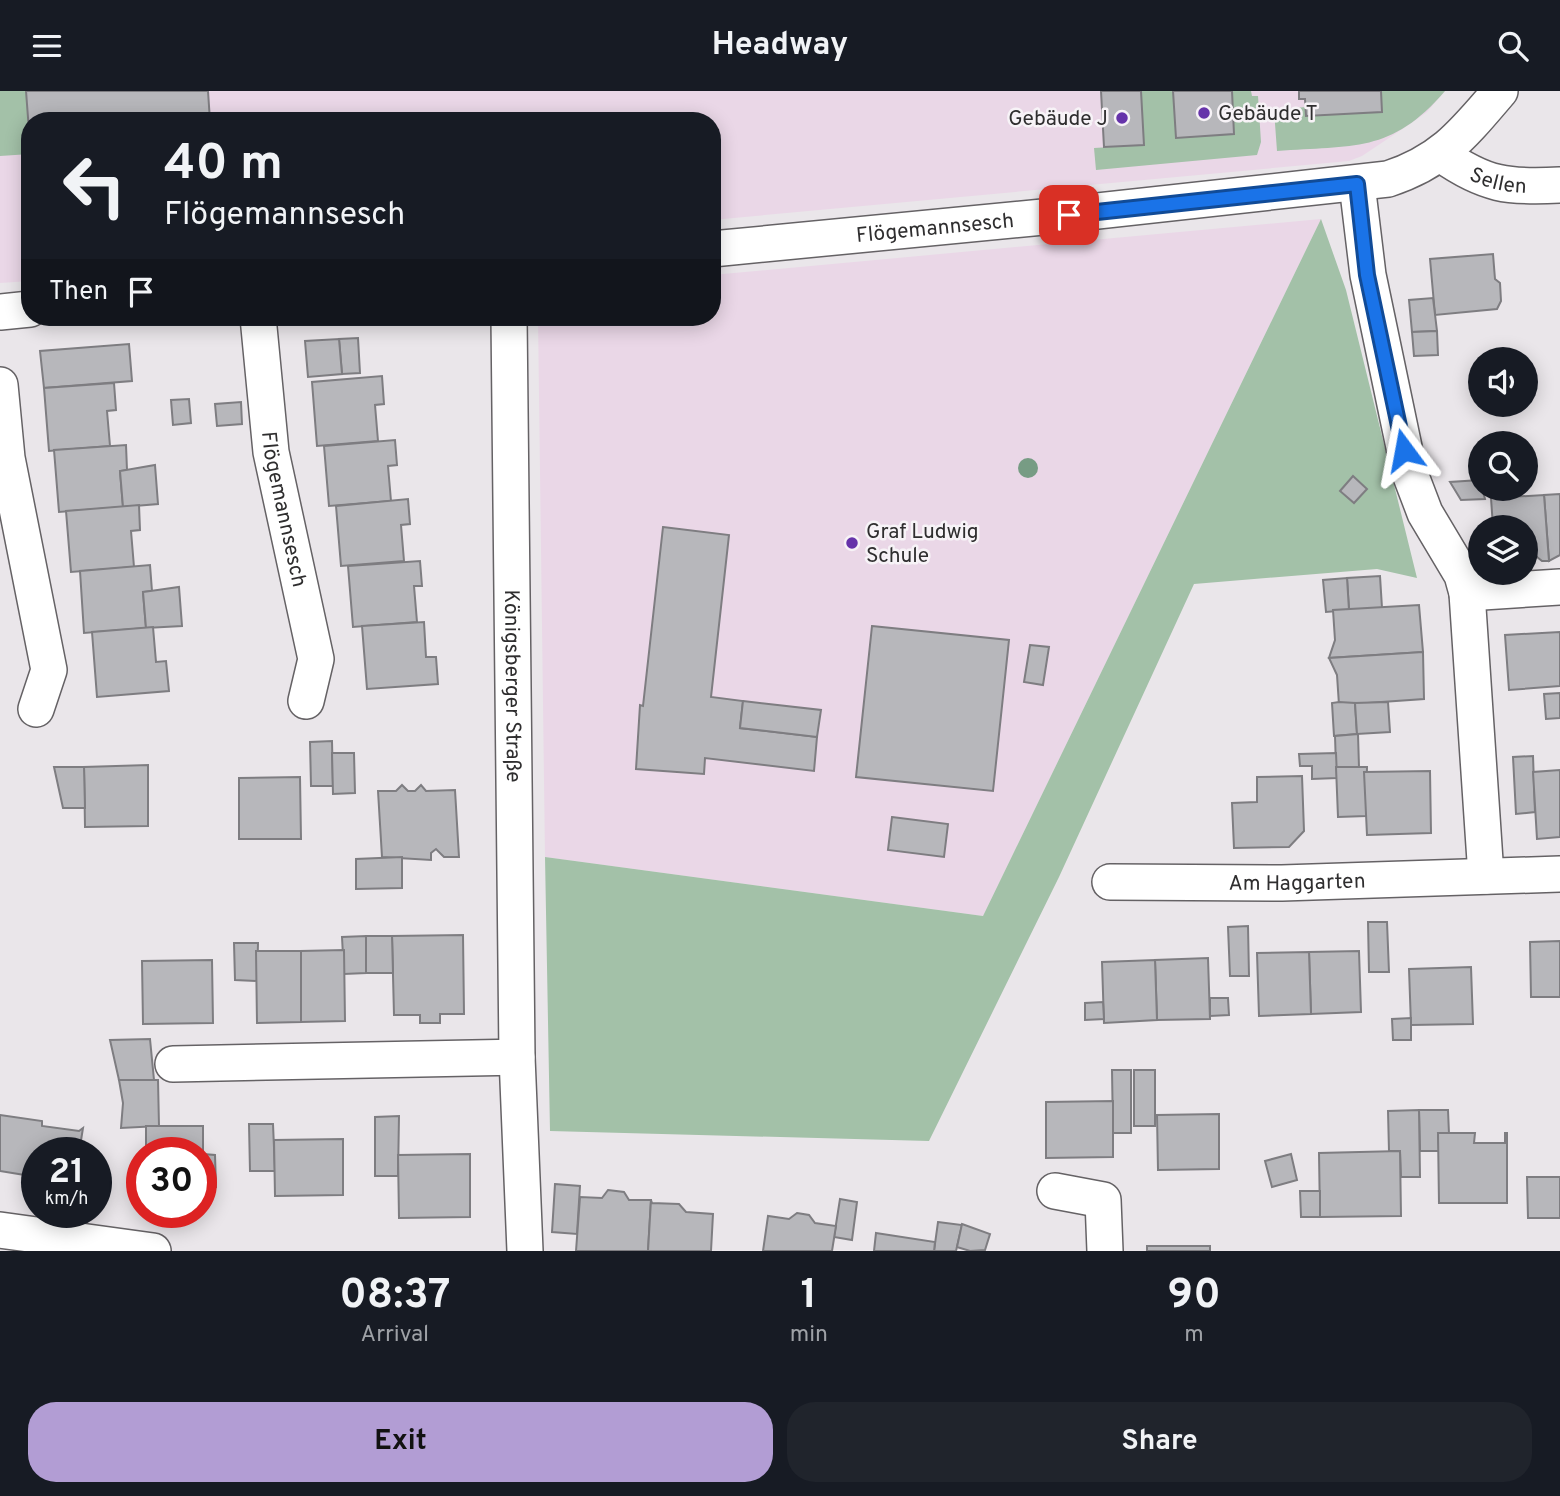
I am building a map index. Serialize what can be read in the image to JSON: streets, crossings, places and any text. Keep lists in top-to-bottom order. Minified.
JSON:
{"streets":{"street":["Sellen","Flögemannsesch","Königsberger Straße","Am Haggarten"]},"crossings":[["Sellen","Flögemannsesch"]],"places":["Gebäude T","Gebäude J","Graf Ludwig Schule"],"page":{"header":"Headway","turn":["40 m","Flögemannsesch"],"then":"Then","speed":"21 km/h","limit":"30","eta":["08:37","Arrival","1","min","90","m"],"buttons":["Exit","Share"]}}
